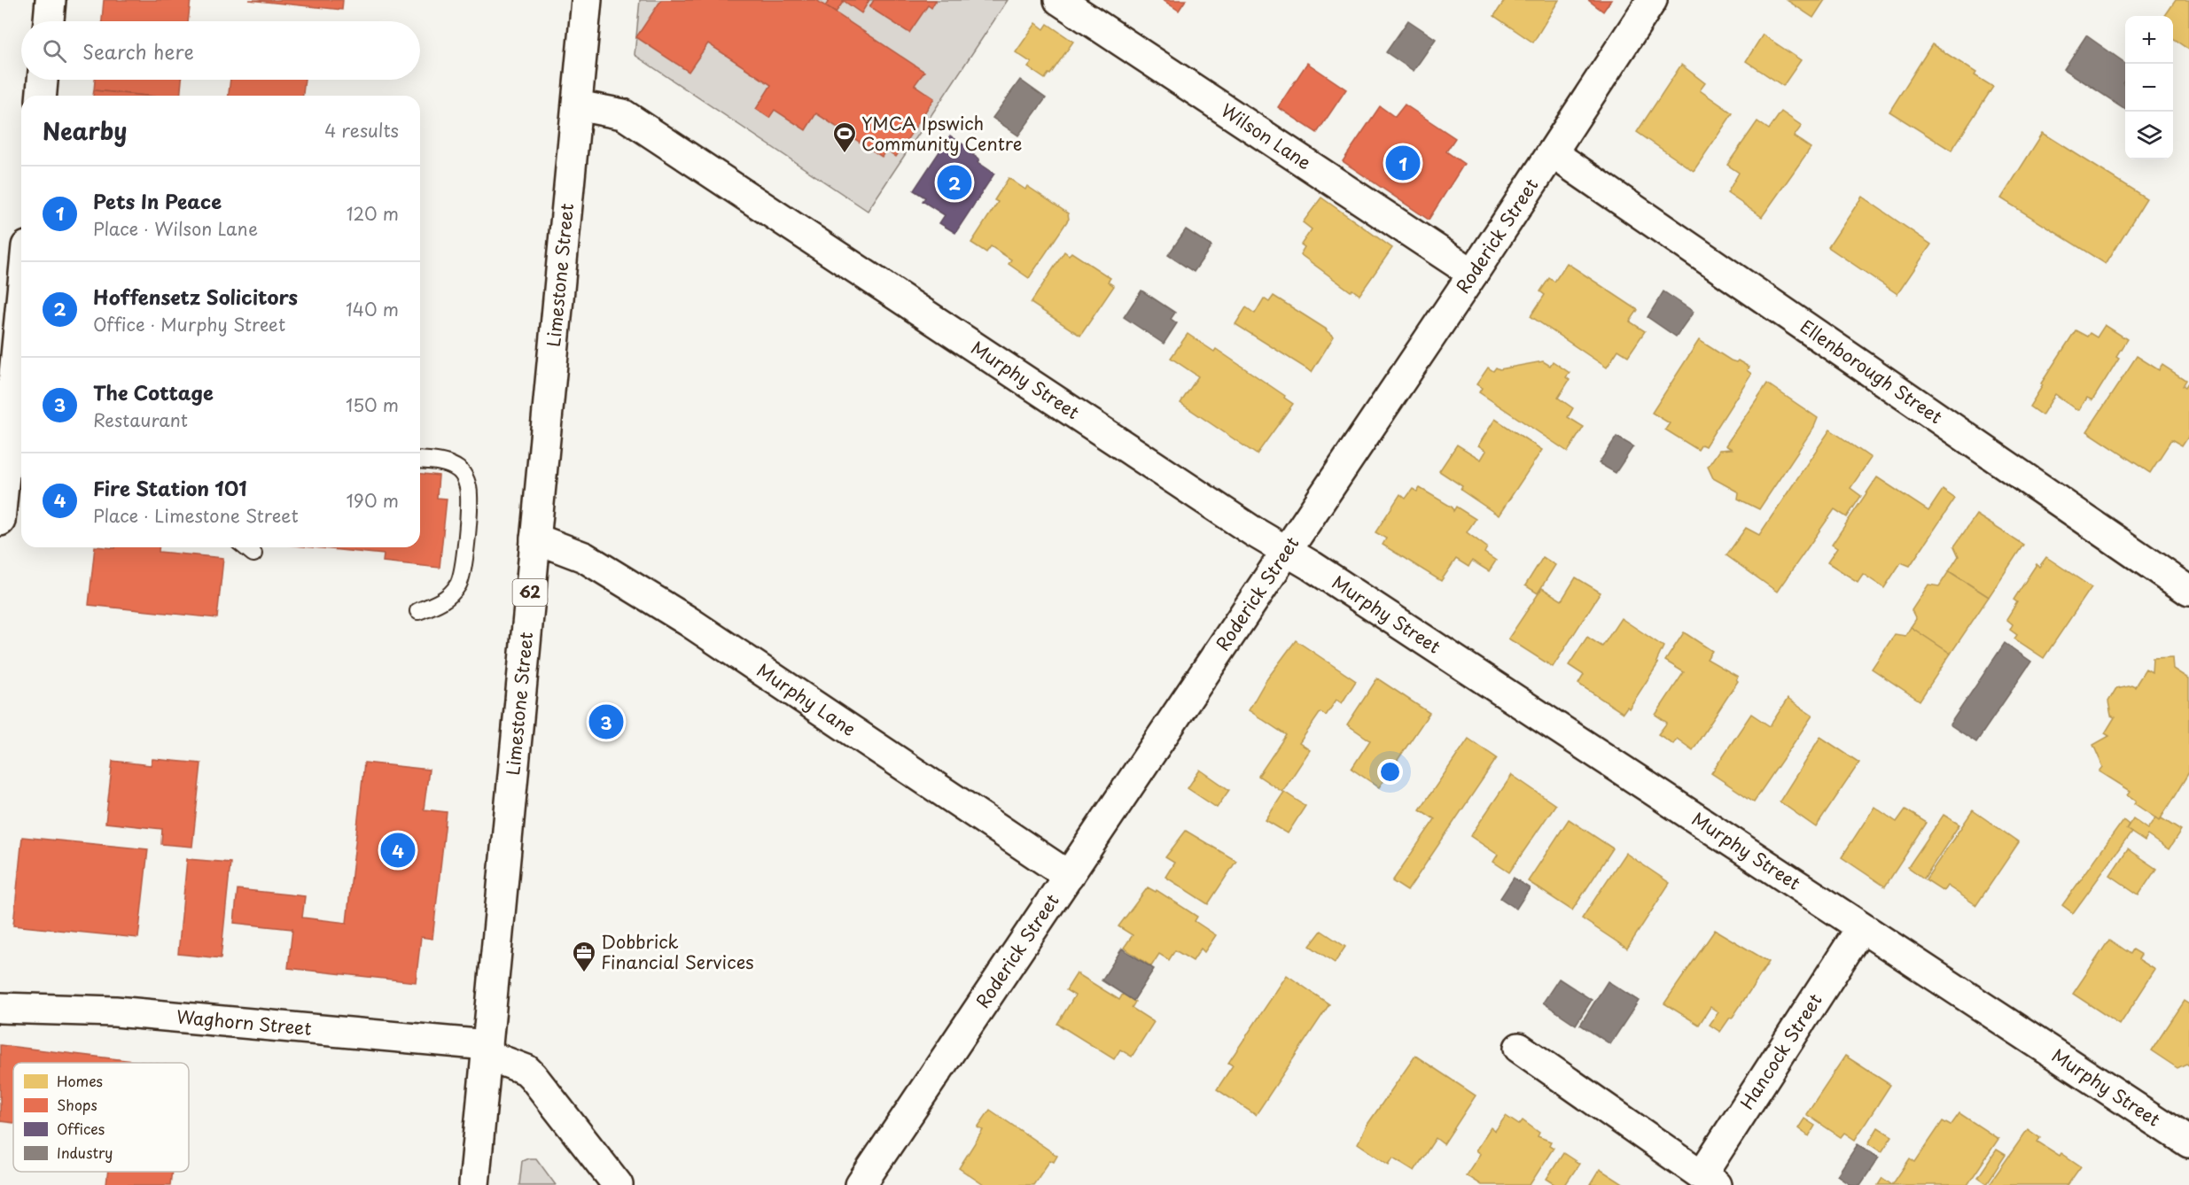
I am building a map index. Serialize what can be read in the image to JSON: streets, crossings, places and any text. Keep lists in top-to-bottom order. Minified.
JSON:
{"streets":{"street":["Wilson Lane","Roderick Street","Limestone Street","Ellenborough Street","Murphy Street","62","Murphy Lane","Waghorn Street","Hancock Street"]},"crossings":[["Wilson Lane","Roderick Street"],["Roderick Street","Ellenborough Street"],["Roderick Street","Murphy Street"],["Roderick Street","Murphy Lane"],["Limestone Street","Murphy Street"],["Limestone Street","Murphy Lane"],["Limestone Street","Waghorn Street"],["Murphy Street","Hancock Street"]],"places":{"sports":["YMCA Ipswich Community Centre"],"office":["Dobbrick Financial Services"]},"legend":["Homes","Shops","Offices","Industry"],"page":{"map_buttons":["+","−"],"search":"Search here","heading":["Nearby","4 results"],"pins":["1","2","3","4"],"list":[{"mark":"1","name":"Pets In Peace","note":"Place · Wilson Lane","value":"120 m"},{"mark":"2","name":"Hoffensetz Solicitors","note":"Office · Murphy Street","value":"140 m"},{"mark":"3","name":"The Cottage","note":"Restaurant","value":"150 m"},{"mark":"4","name":"Fire Station 101","note":"Place · Limestone Street","value":"190 m"}]}}
